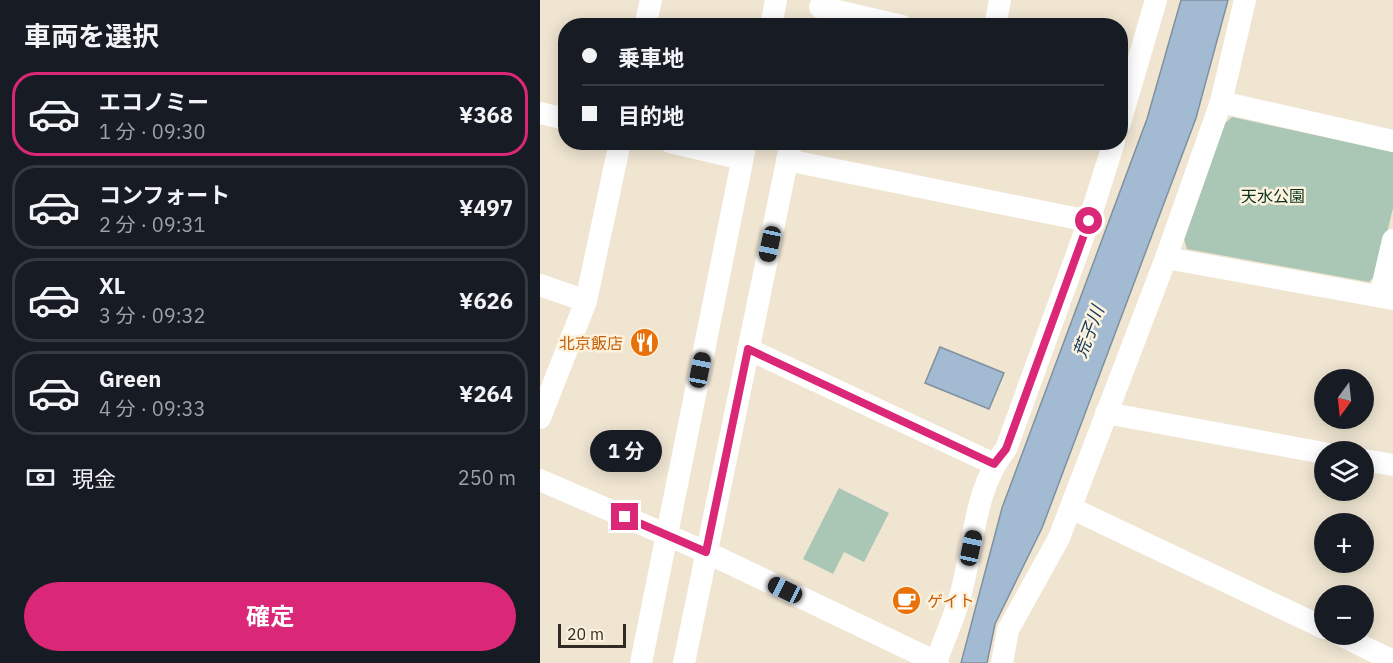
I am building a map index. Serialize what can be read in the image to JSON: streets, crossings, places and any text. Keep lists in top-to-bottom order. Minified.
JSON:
{"water":["荒子川"],"parks":["天水公園"],"places":{"restaurant":["北京飯店"],"cafe":["ゲイト"]},"scale_bar":"20 m","north":"bottom","page":{"heading":"車両を選択","banner":["乗車地","目的地"],"list":[{"name":"エコノミー","note":"1 分 · 09:30","value":"¥368"},{"name":"コンフォート","note":"2 分 · 09:31","value":"¥497"},{"name":"XL","note":"3 分 · 09:32","value":"¥626"},{"name":"Green","note":"4 分 · 09:33","value":"¥264"}],"map_buttons":["+","−"],"bubble":"1 分","pay":["現金","250 m"],"buttons":"確定","scale":"20 m"}}
